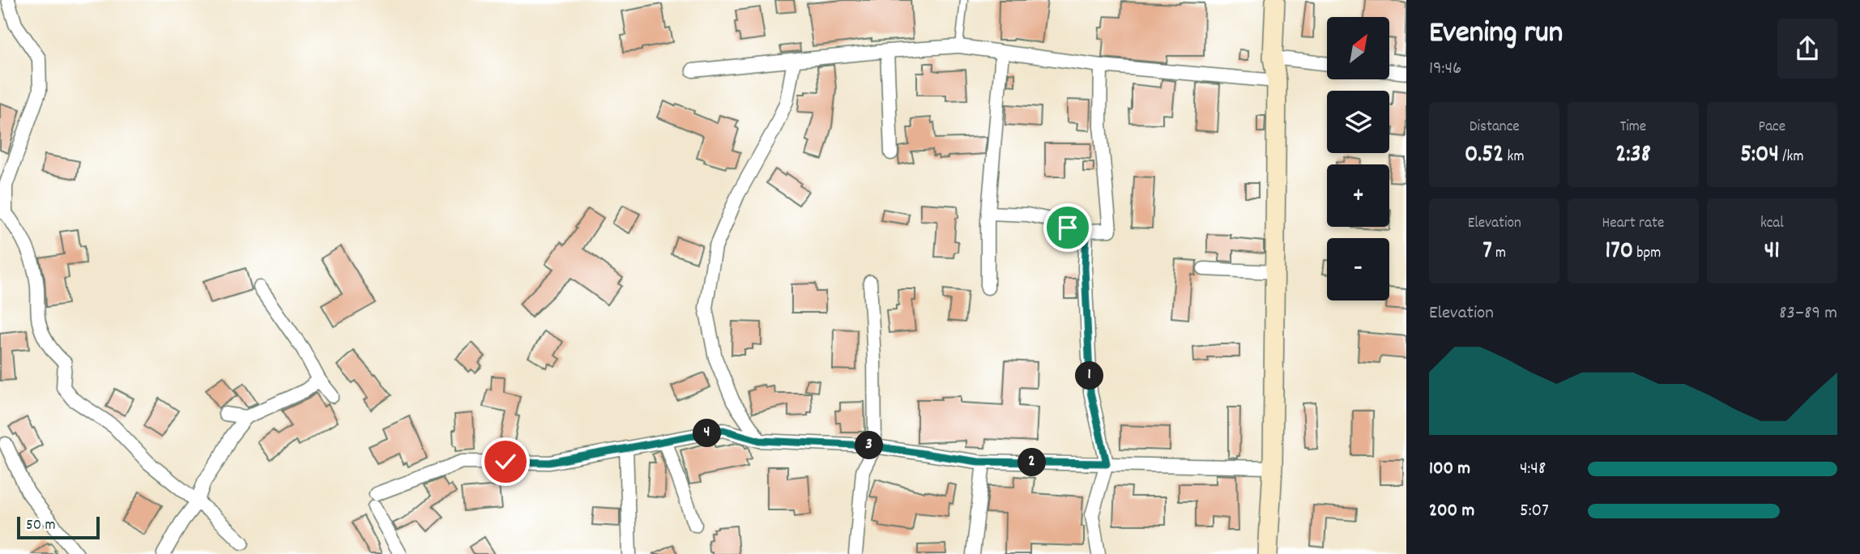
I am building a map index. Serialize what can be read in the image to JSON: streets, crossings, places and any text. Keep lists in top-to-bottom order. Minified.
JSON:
{"scale_bar":"50 m","north":"top right","page":{"heading":["Evening run","19:46"],"map_buttons":["+","−"],"stats":[["Distance","0.52 km"],["Time","2:38"],["Pace","5:04 /km"],["Elevation","7 m"],["Heart rate","170 bpm"],["kcal","41"]],"chart":["Elevation","83–89 m"],"pins":["1","4","3","2"],"list":[{"name":"100 m","note":"4:48"},{"name":"200 m","note":"5:07"}],"scale":"50 m"}}
